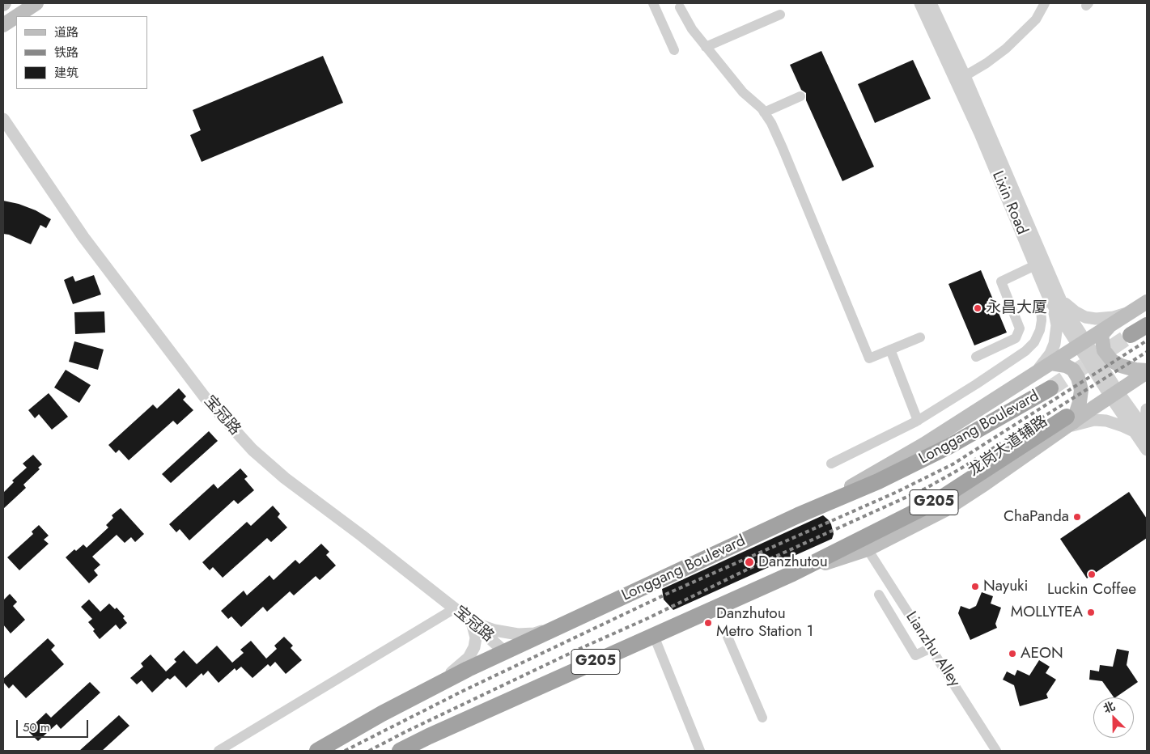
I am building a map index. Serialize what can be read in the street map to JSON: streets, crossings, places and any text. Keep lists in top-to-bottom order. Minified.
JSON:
{"streets":{"highway":["Longgang Boulevard","G205"],"main road":["龙岗大道辅路"],"street":["Lixin Road","宝冠路","Lianzhu Alley"]},"crossings":[["Lixin Road","龙岗大道辅路"],["宝冠路","Longgang Boulevard"],["龙岗大道辅路","G205"],["龙岗大道辅路","Lianzhu Alley"]],"places":["永昌大厦","ChaPanda","Danzhutou","Luckin Coffee","Nayuki","MOLLYTEA","Danzhutou Metro Station 1","AEON"],"legend":["道路","铁路","建筑"],"scale_bar":"50 m","north":"top left"}
